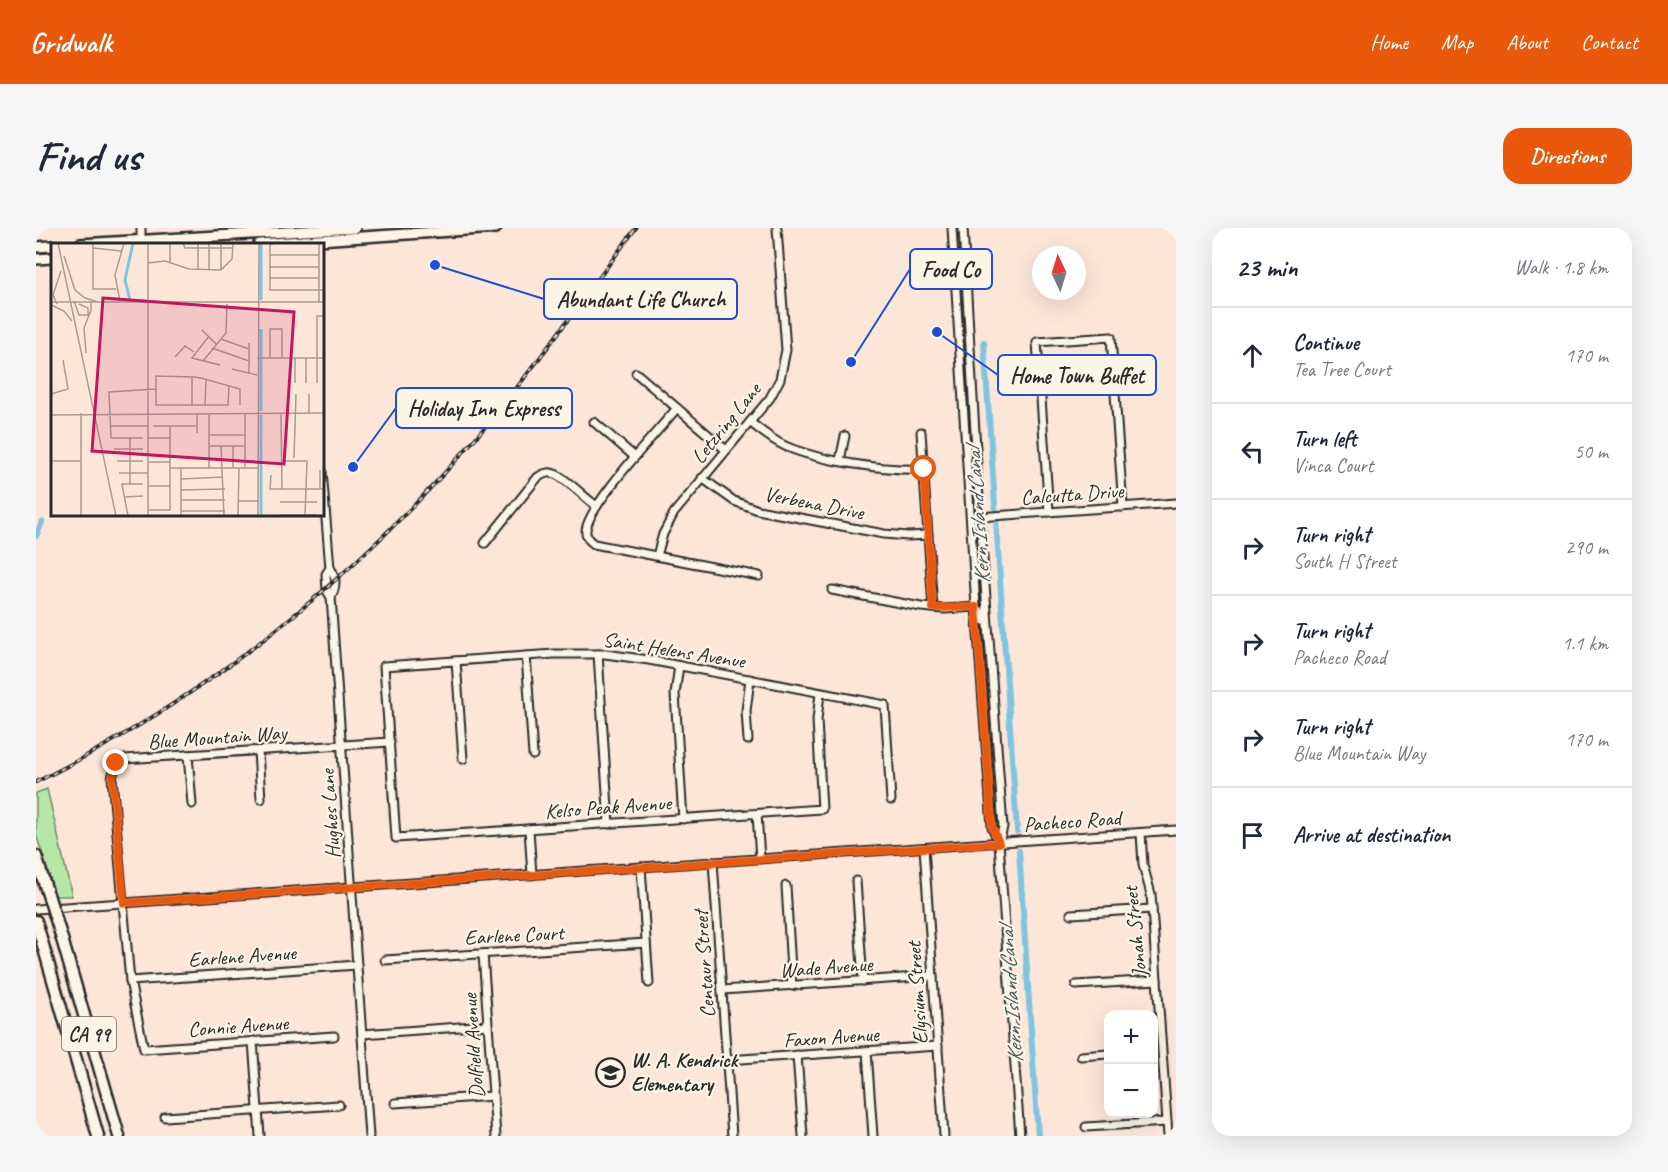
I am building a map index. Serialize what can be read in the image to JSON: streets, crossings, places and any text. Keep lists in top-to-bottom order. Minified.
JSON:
{"streets":{"highway":["CA 99"],"street":["Letzring Lane","Calcutta Drive","Verbena Drive","Saint Helens Avenue","Blue Mountain Way","Kelso Peak Avenue","Hughes Lane","Pacheco Road","Jonah Street","Earlene Court","Earlene Avenue","Centaur Street","Wade Avenue","Elysium Street","Connie Avenue","Faxon Avenue","Dolfield Avenue"]},"crossings":[["Letzring Lane","Verbena Drive"],["Saint Helens Avenue","Blue Mountain Way"],["Saint Helens Avenue","Kelso Peak Avenue"],["Blue Mountain Way","Kelso Peak Avenue"],["Blue Mountain Way","Hughes Lane"],["Blue Mountain Way","Pacheco Road"],["Hughes Lane","Pacheco Road"],["Hughes Lane","Earlene Avenue"],["Pacheco Road","Jonah Street"],["Pacheco Road","Centaur Street"],["Pacheco Road","Elysium Street"],["Earlene Court","Dolfield Avenue"],["Earlene Avenue","Connie Avenue"],["Centaur Street","Wade Avenue"],["Centaur Street","Faxon Avenue"],["Wade Avenue","Elysium Street"],["Elysium Street","Faxon Avenue"]],"water":["Kern Island Canal"],"places":{"other":["Abundant Life Church","Home Town Buffet","Food Co","Holiday Inn Express"],"school or university":["W. A. Kendrick Elementary"]},"north":"top","page":{"header":"Gridwalk","nav":["Home","Map","About","Contact"],"buttons":"Directions","title":"Find us","heading":["23 min","Walk · 1.8 km"],"list":[["Continue","Tea Tree Court","170 m"],["Turn left","Vinca Court","50 m"],["Turn right","South H Street","290 m"],["Turn right","Pacheco Road","1.1 km"],["Turn right","Blue Mountain Way","170 m"],"Arrive at destination"],"map_buttons":["+","−"]}}
